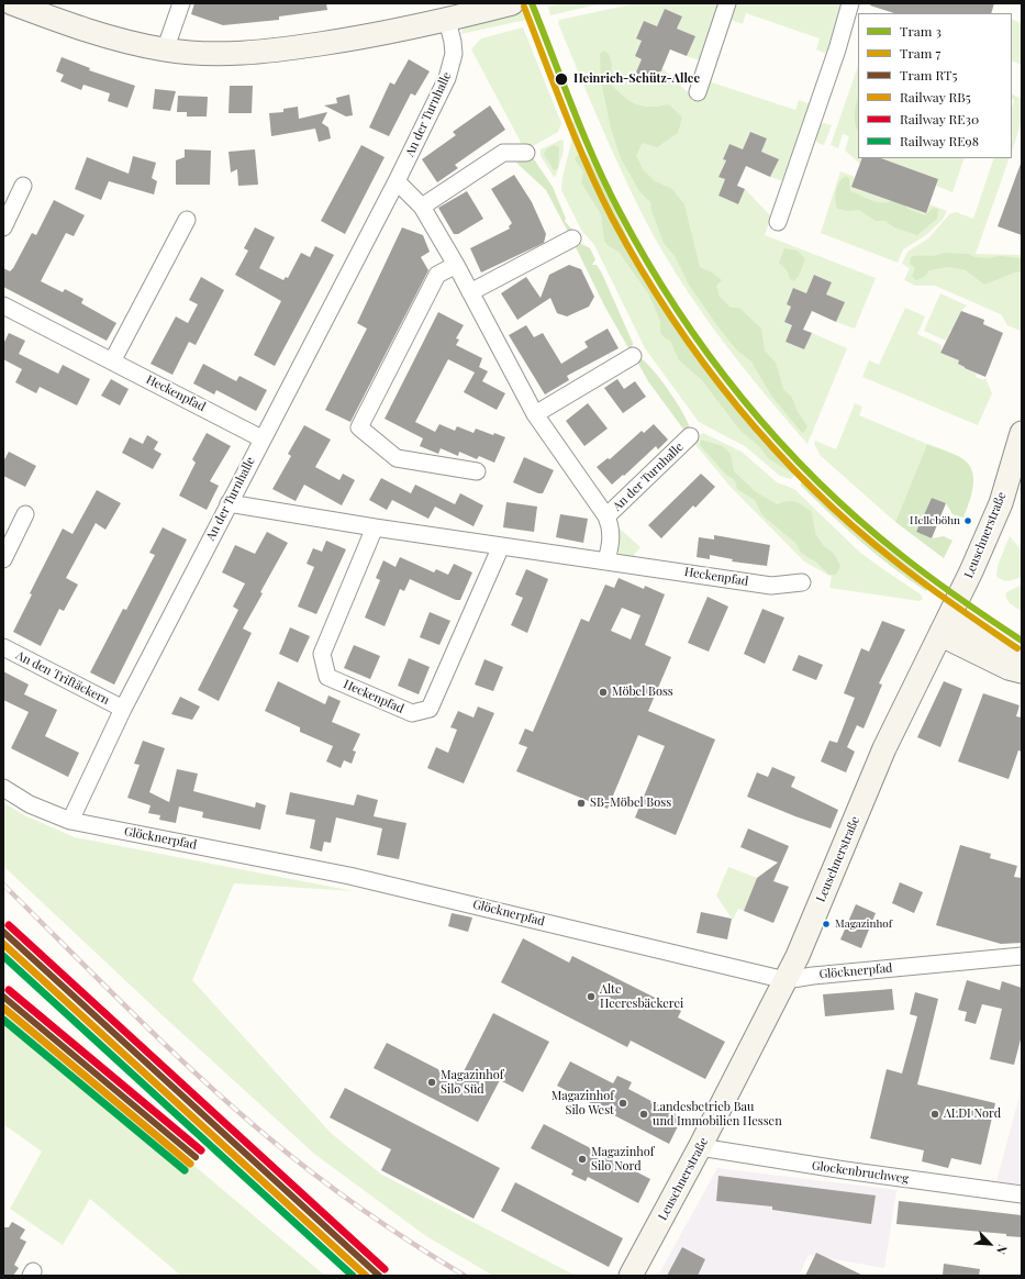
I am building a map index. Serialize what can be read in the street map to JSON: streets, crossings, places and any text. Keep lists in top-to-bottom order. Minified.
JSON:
{"streets":{"main road":["Leuschnerstraße"],"street":["An der Turnhalle","Heckenpfad","An den Triftäckern","Glöcknerpfad","Glockenbruchweg"]},"crossings":[["An der Turnhalle","Heckenpfad"],["An der Turnhalle","An den Triftäckern"],["An der Turnhalle","Glöcknerpfad"],["Leuschnerstraße","Glöcknerpfad"],["Leuschnerstraße","Glockenbruchweg"]],"places":["Heinrich-Schütz-Allee","Helleböhn","Möbel Boss","SB-Möbel Boss","Magazinhof","Alte Heeresbäckerei","Magazinhof Silo Süd","Magazinhof Silo West","Landesbetrieb Bau und Immobilien Hessen","ALDI Nord","Magazinhof Silo Nord"],"lines":["tram line 3","tram line 7","rail line RE30","tram line RT5","rail line RB5","rail line RE98"],"legend":["Tram 3","Tram 7","Tram RT5","Railway RB5","Railway RE30","Railway RE98"],"north":"bottom right"}
